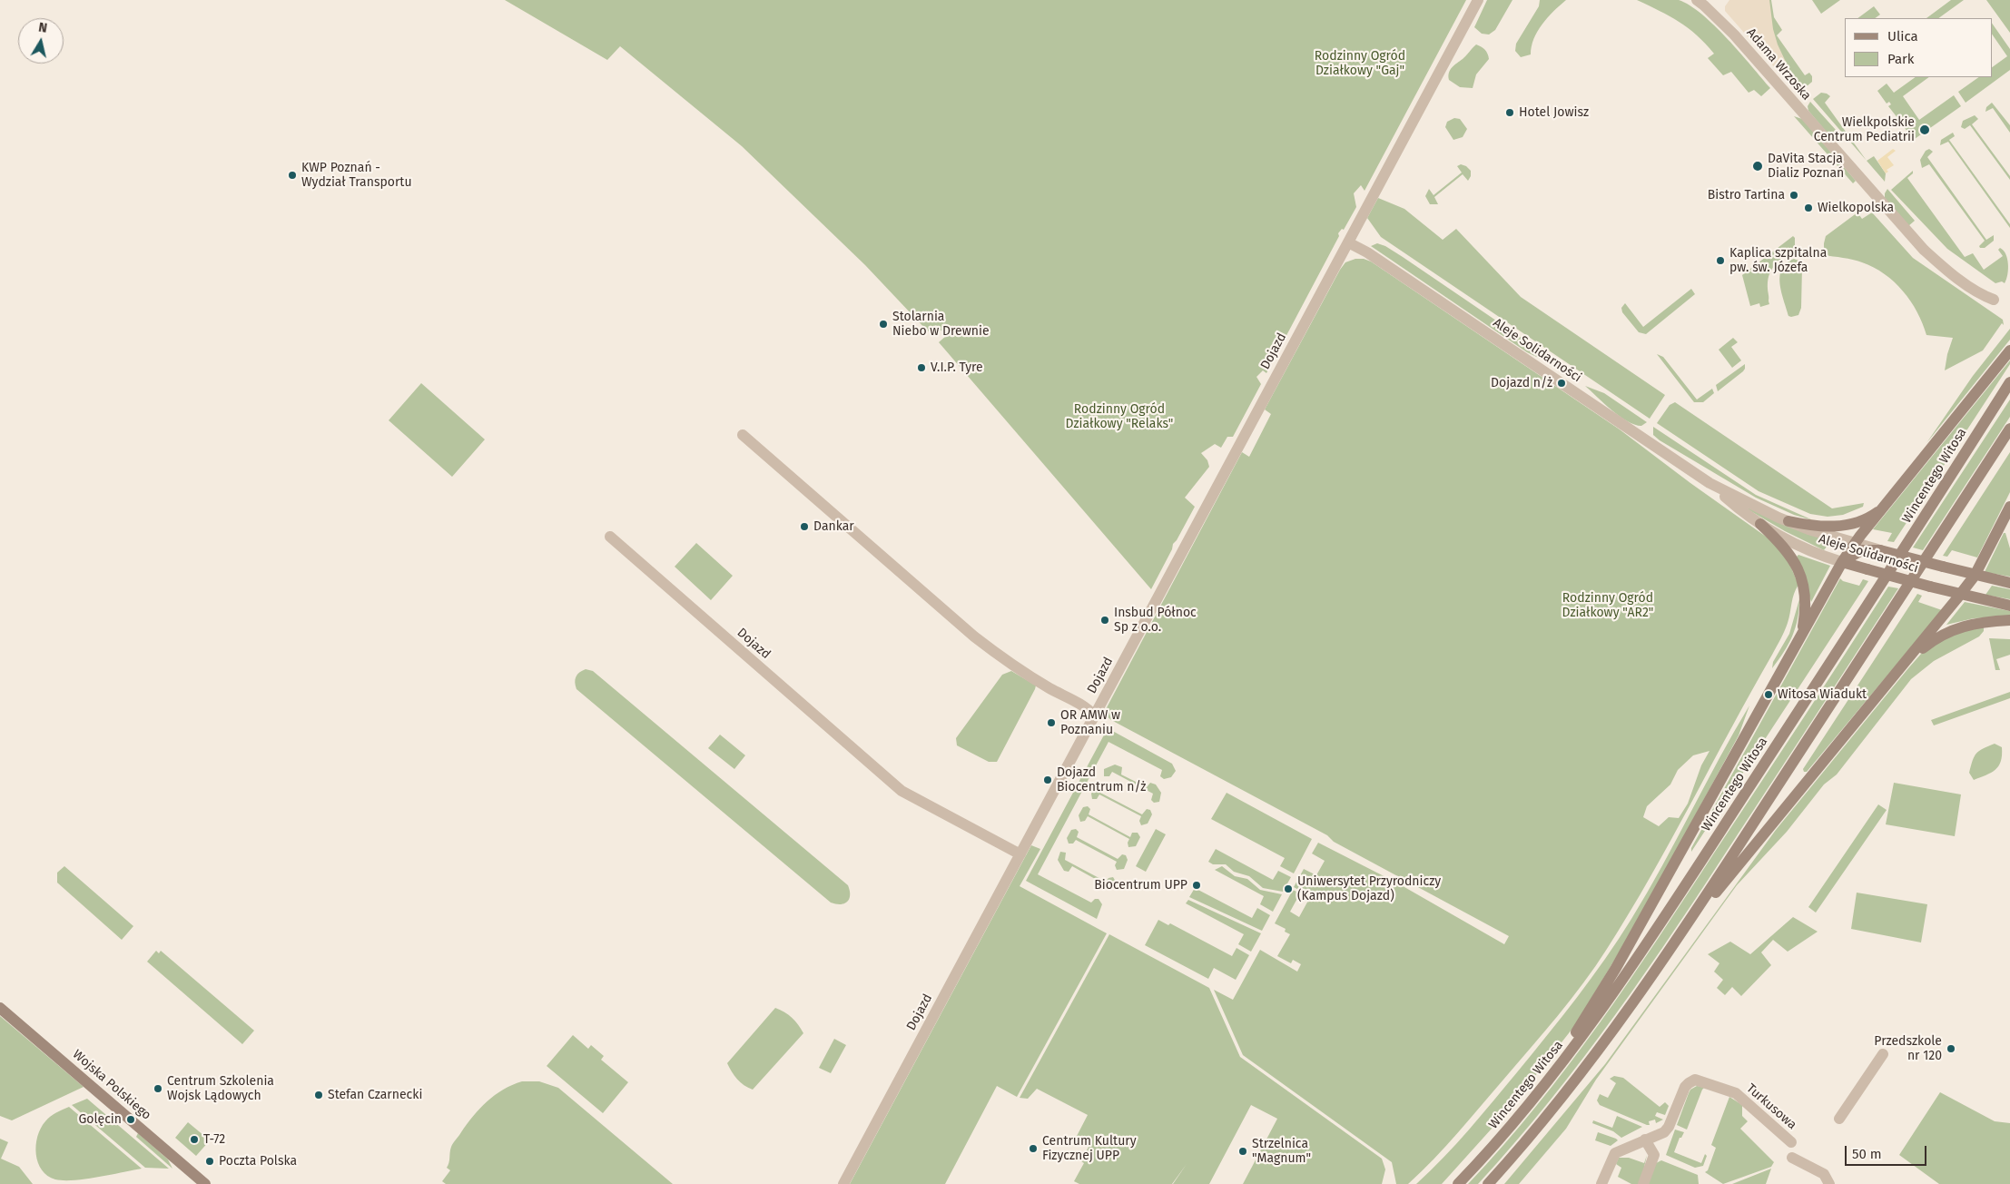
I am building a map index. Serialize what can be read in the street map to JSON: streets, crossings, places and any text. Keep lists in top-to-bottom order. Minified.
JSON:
{"streets":{"main road":["Aleje Solidarności","Wincentego Witosa","Wojska Polskiego"],"street":["Adama Wrzoska","Dojazd","Turkusowa"]},"crossings":[["Aleje Solidarności","Dojazd"]],"parks":["Rodzinny Ogród Działkowy \"Gaj\"","Rodzinny Ogród Działkowy \"Relaks\"","Rodzinny Ogród Działkowy \"AR2\""],"places":["Hotel Jowisz","Wielkpolskie Centrum Pediatrii","DaVita Stacja Dializ Poznań","KWP Poznań - Wydział Transportu","Bistro Tartina","Wielkopolska","Kaplica szpitalna pw. św. Józefa","Stolarnia Niebo w Drewnie","V.I.P. Tyre","Dojazd n/ż","Dankar","Insbud Północ Sp z o.o.","Witosa Wiadukt","OR AMW w Poznaniu","Dojazd Biocentrum n/ż","Biocentrum UPP","Uniwersytet Przyrodniczy (Kampus Dojazd)","Przedszkole nr 120","Centrum Szkolenia Wojsk Lądowych","Stefan Czarnecki","Golęcin","T-72","Centrum Kultury Fizycznej UPP","Strzelnica \"Magnum\"","Poczta Polska"],"legend":["Ulica","Park"],"scale_bar":"50 m","north":"top"}
